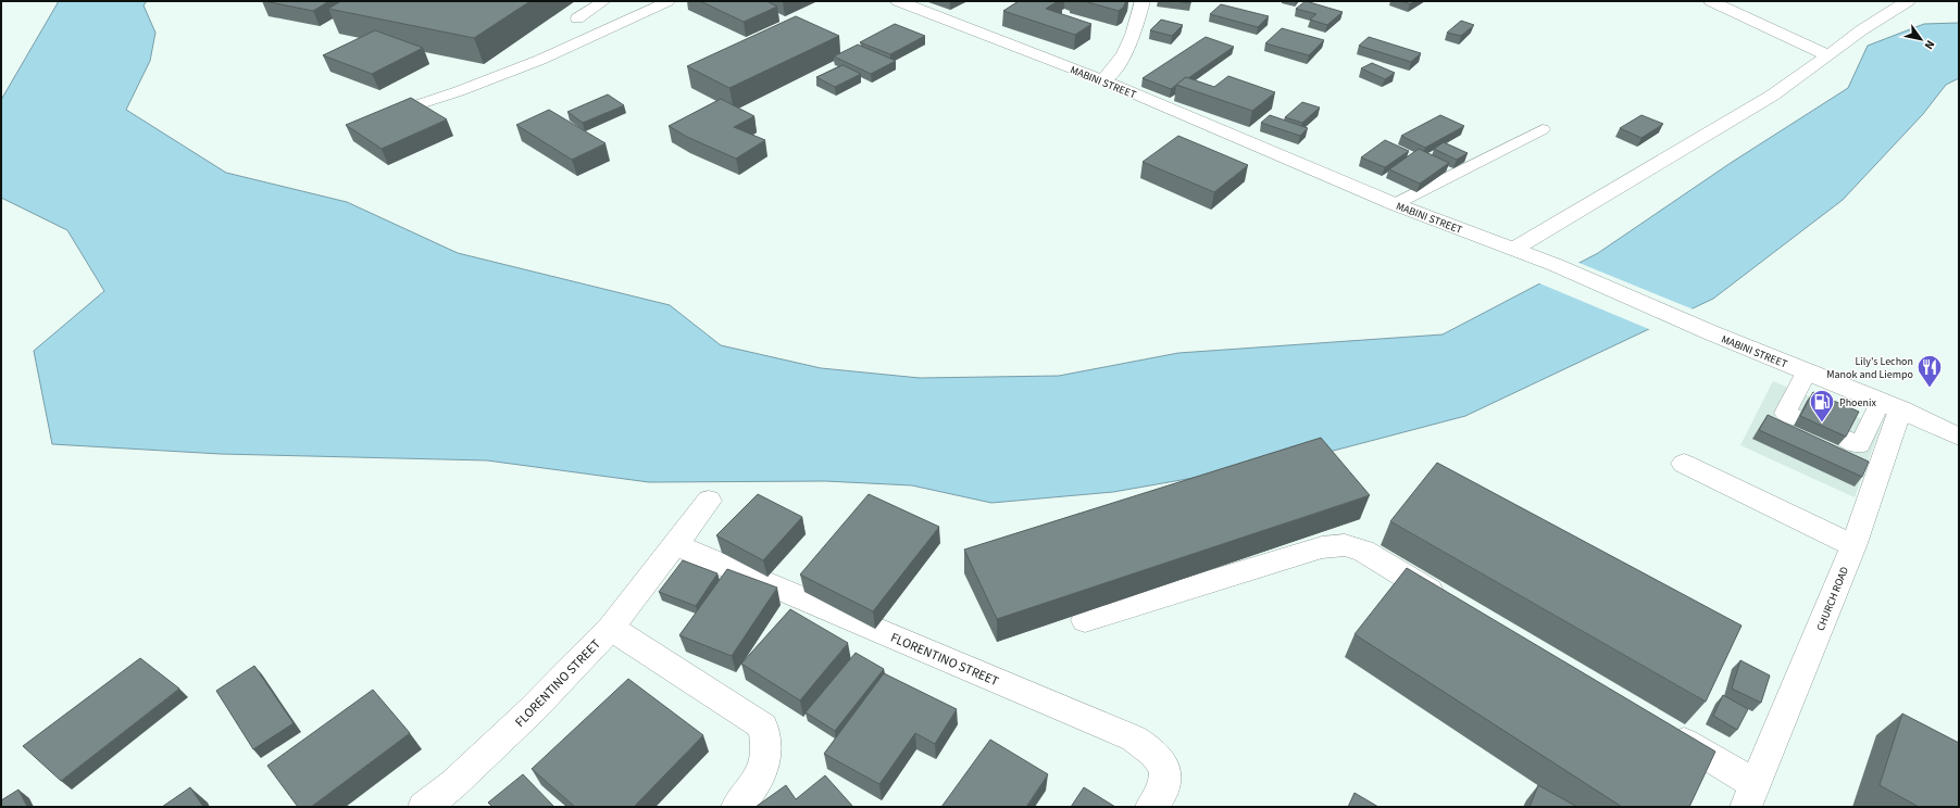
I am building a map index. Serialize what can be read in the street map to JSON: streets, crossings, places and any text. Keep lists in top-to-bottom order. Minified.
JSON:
{"streets":{"street":["MABINI STREET","CHURCH ROAD","FLORENTINO STREET"]},"crossings":[["MABINI STREET","CHURCH ROAD"]],"places":{"restaurant":["Lily's Lechon Manok and Liempo"],"fuel station":["Phoenix"]},"north":"bottom right"}
